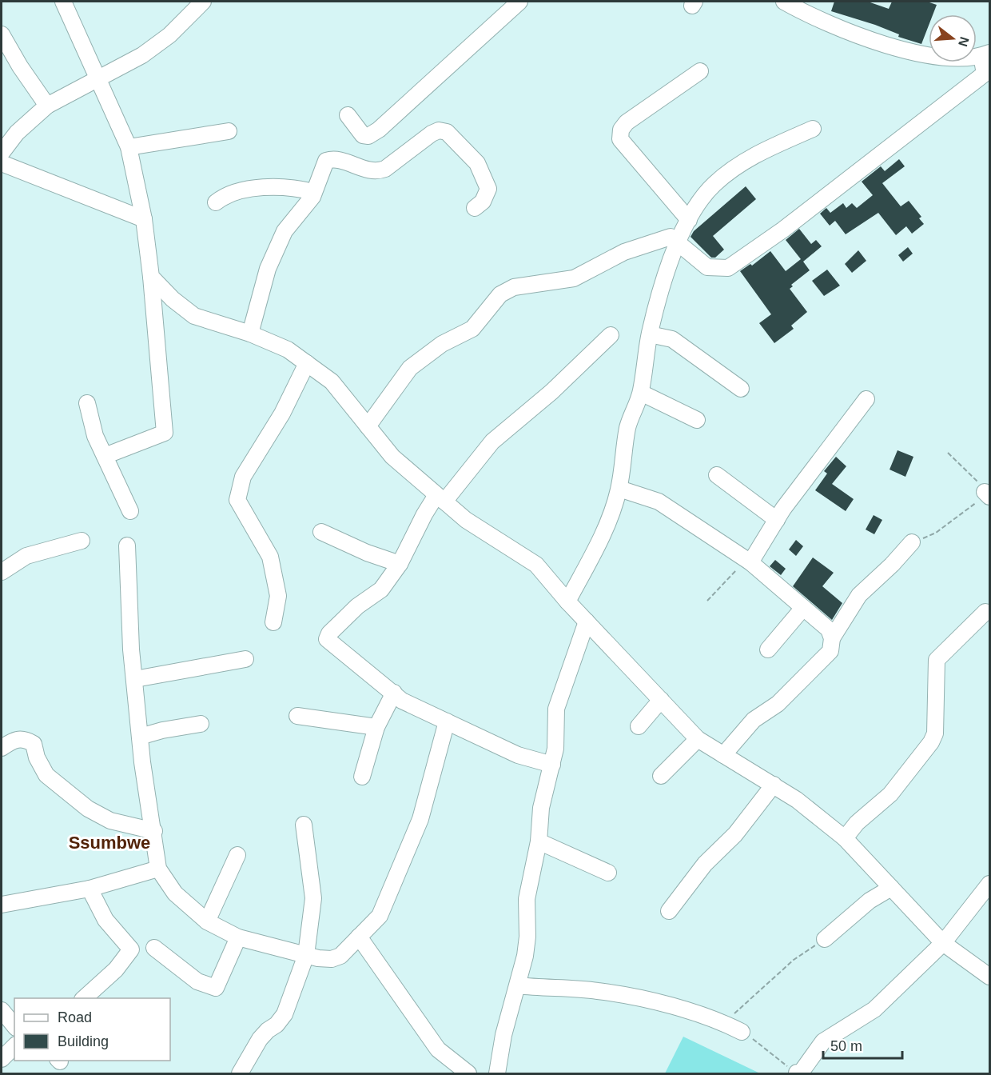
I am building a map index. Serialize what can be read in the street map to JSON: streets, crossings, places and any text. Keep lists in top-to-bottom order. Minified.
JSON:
{"districts":["Ssumbwe"],"legend":["Road","Building"],"scale_bar":"50 m","north":"right"}
